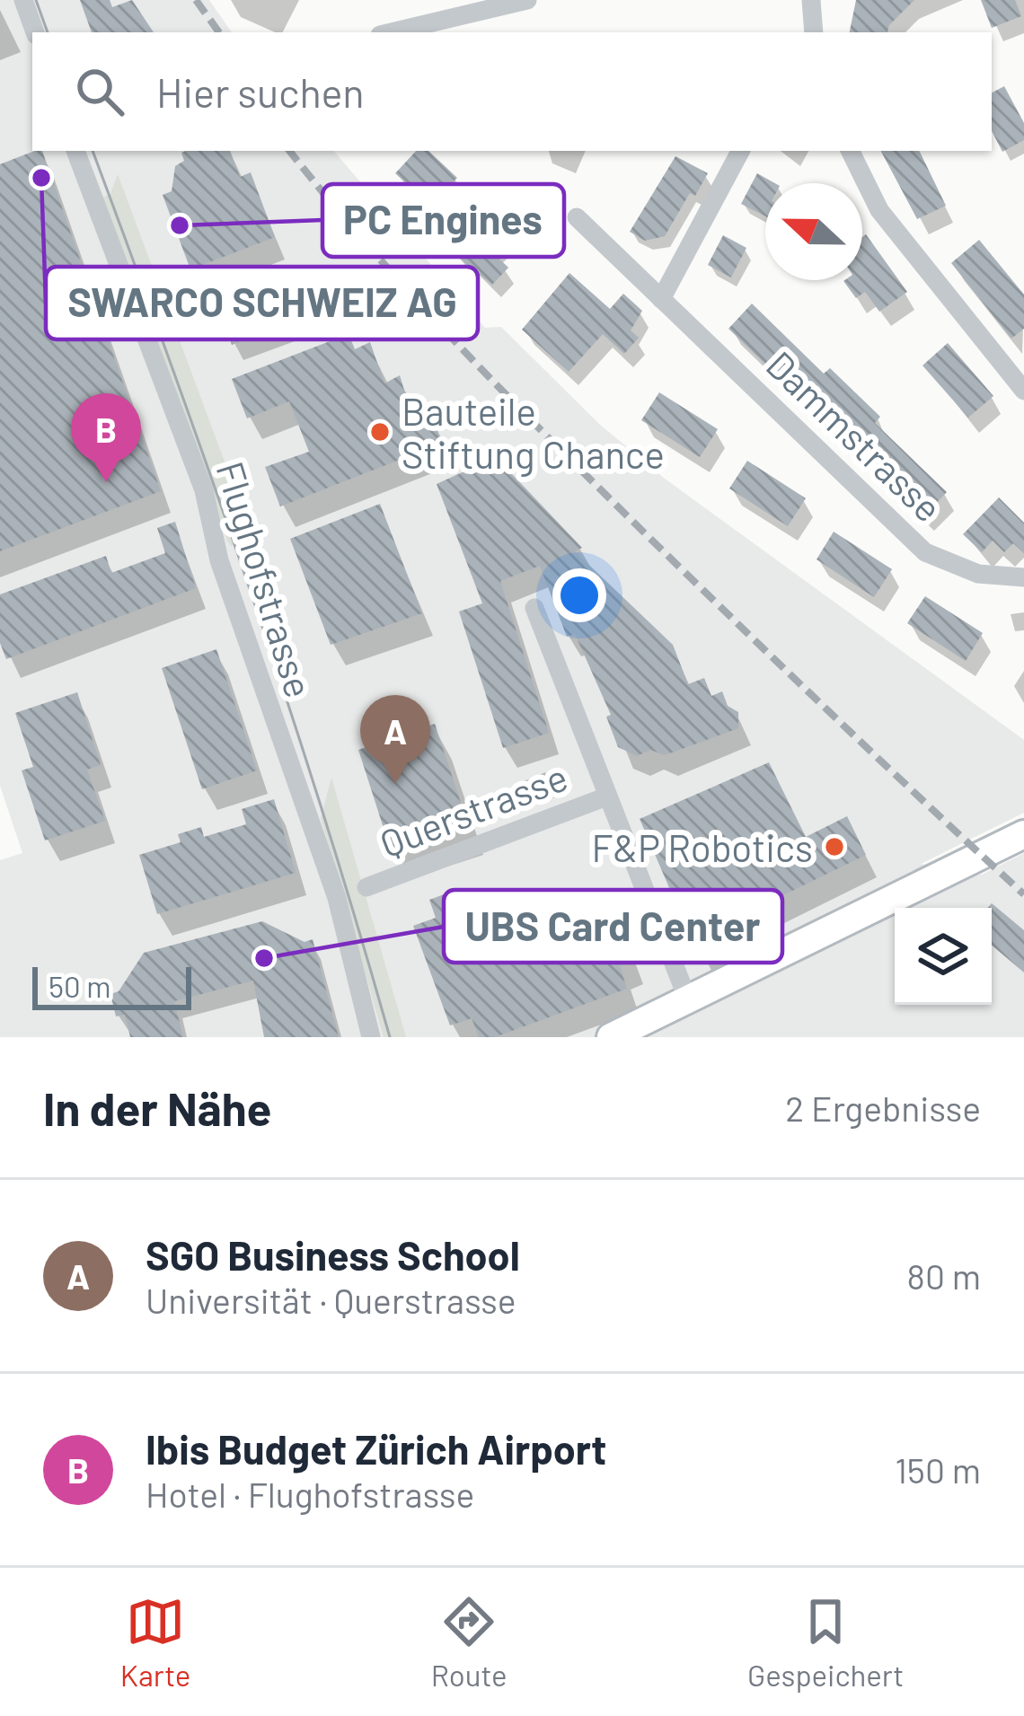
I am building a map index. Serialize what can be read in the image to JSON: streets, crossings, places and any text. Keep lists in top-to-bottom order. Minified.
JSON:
{"streets":{"street":["Dammstrasse","Flughofstrasse","Querstrasse"]},"places":["SWARCO SCHWEIZ AG","PC Engines","Bauteile Stiftung Chance","F&P Robotics","UBS Card Center"],"scale_bar":"50 m","north":"left","page":{"search":"Hier suchen","pins":["B","A"],"scale":"50 m","heading":["In der Nähe","2 Ergebnisse"],"list":[{"mark":"A","name":"SGO Business School","note":"Universität · Querstrasse","value":"80 m"},{"mark":"B","name":"Ibis Budget Zürich Airport","note":"Hotel · Flughofstrasse","value":"150 m"}],"nav":["Karte","Route","Gespeichert"]}}
